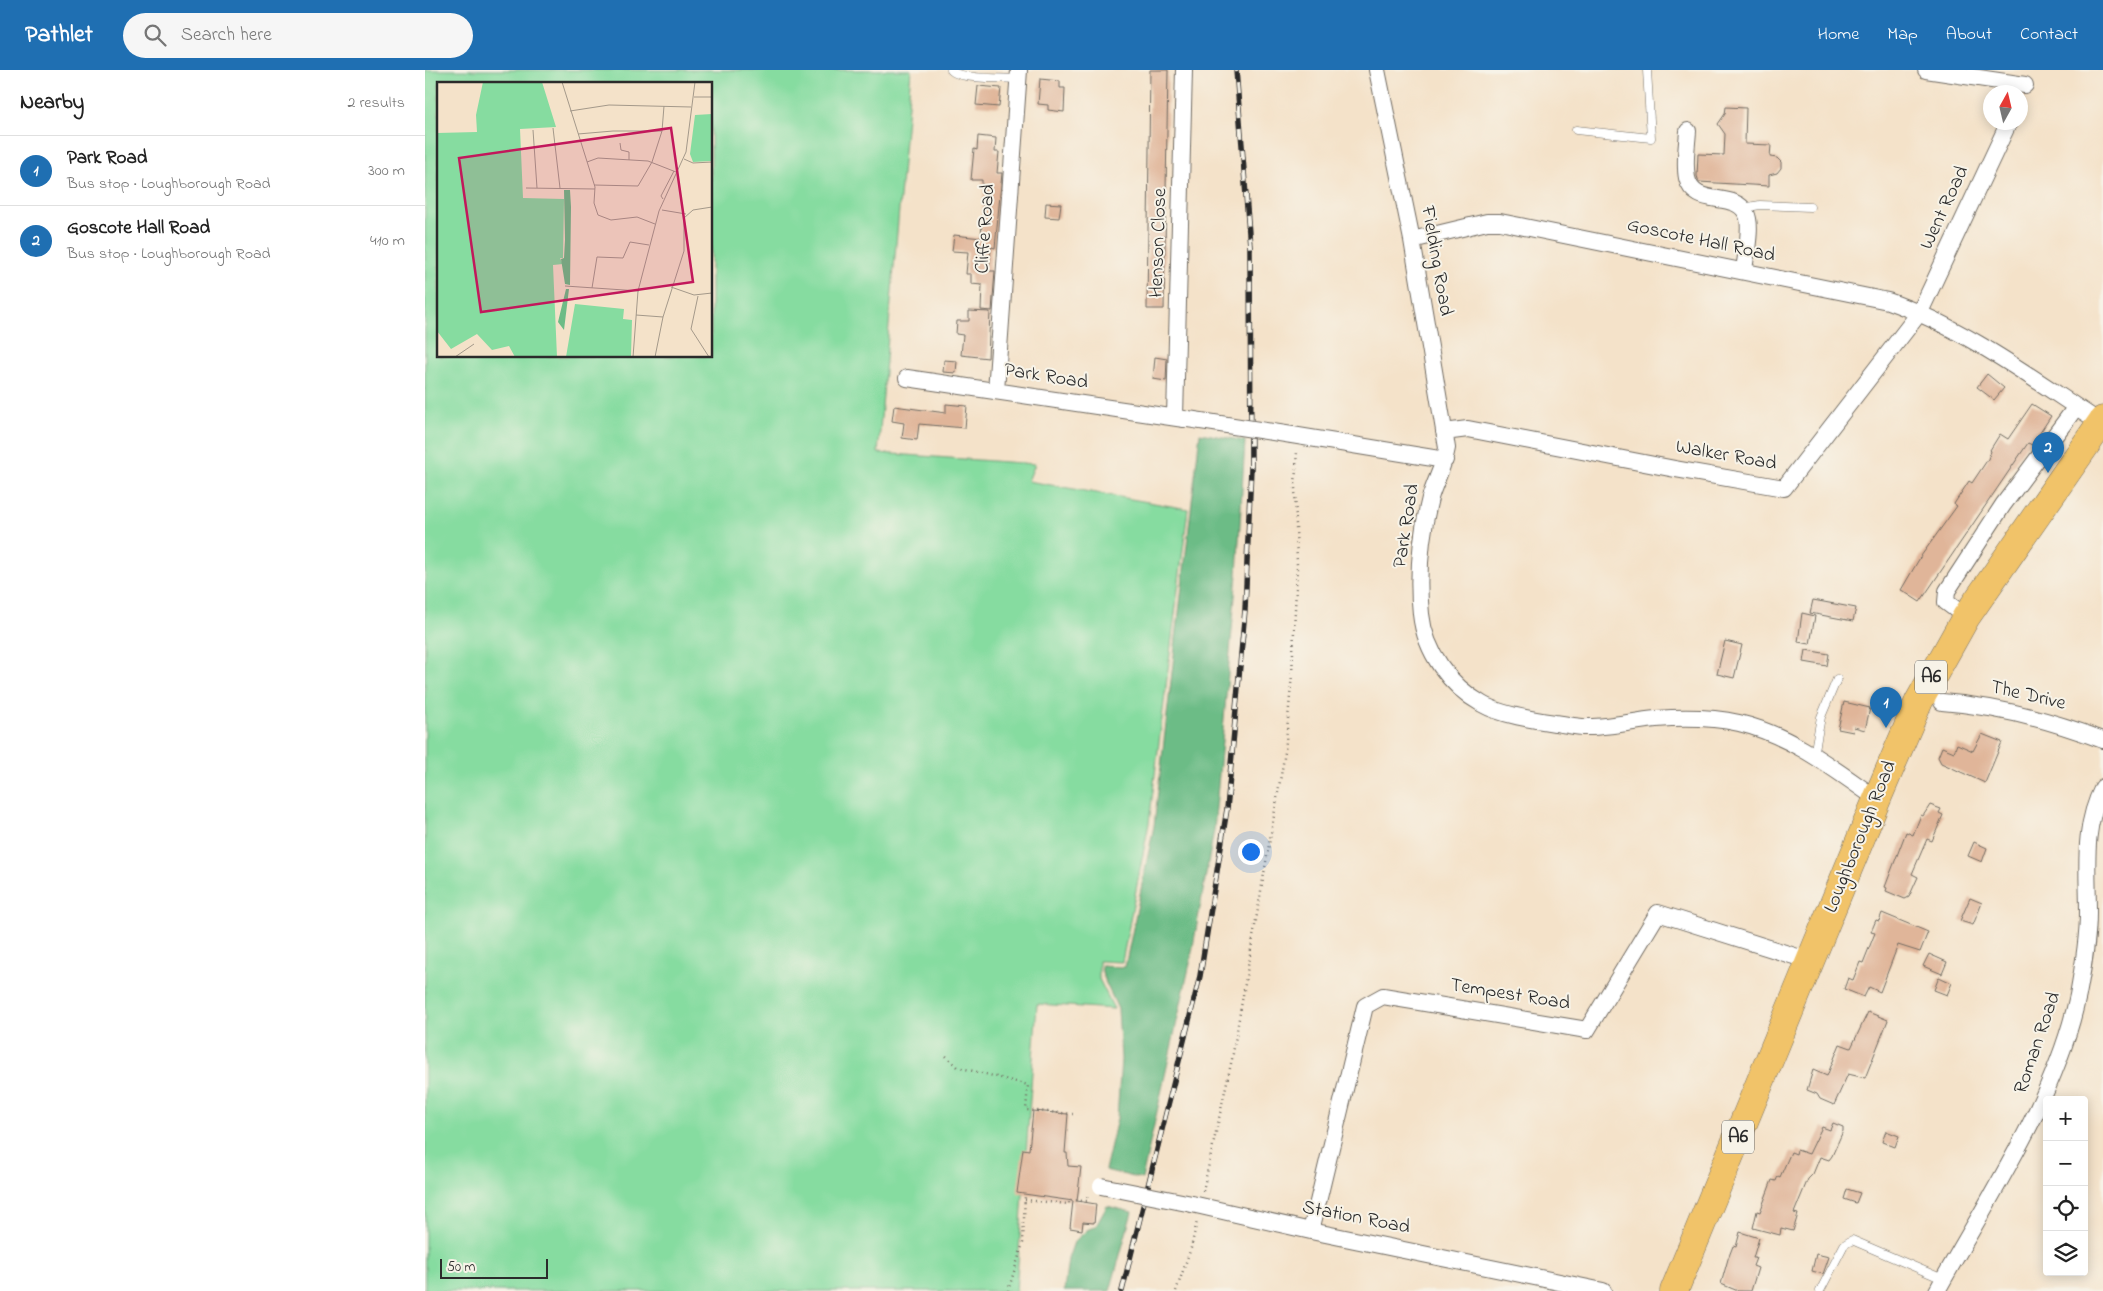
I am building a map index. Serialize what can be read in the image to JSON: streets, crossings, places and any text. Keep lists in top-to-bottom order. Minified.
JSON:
{"streets":{"highway":["A6","Loughborough Road"],"street":["Went Road","Cliffe Road","Goscote Hall Road","Henson Close","Fielding Road","Park Road","Walker Road","The Drive","Tempest Road","Roman Road","Station Road"]},"crossings":[["Went Road","Goscote Hall Road"],["Went Road","Walker Road"],["Cliffe Road","Park Road"],["Goscote Hall Road","Fielding Road"],["Goscote Hall Road","Walker Road"],["Goscote Hall Road","Loughborough Road"],["Henson Close","Park Road"],["Fielding Road","Park Road"],["Fielding Road","Walker Road"],["Park Road","Loughborough Road"],["Loughborough Road","Tempest Road"],["Tempest Road","Station Road"]],"scale_bar":"50 m","north":"top","page":{"header":"Pathlet","search":"Search here","nav":["Home","Map","About","Contact"],"heading":["Nearby","2 results"],"list":[{"mark":"1","name":"Park Road","note":"Bus stop · Loughborough Road","value":"300 m"},{"mark":"2","name":"Goscote Hall Road","note":"Bus stop · Loughborough Road","value":"410 m"}],"pins":["2","1"],"map_buttons":["+","−"],"scale":"50 m"}}
